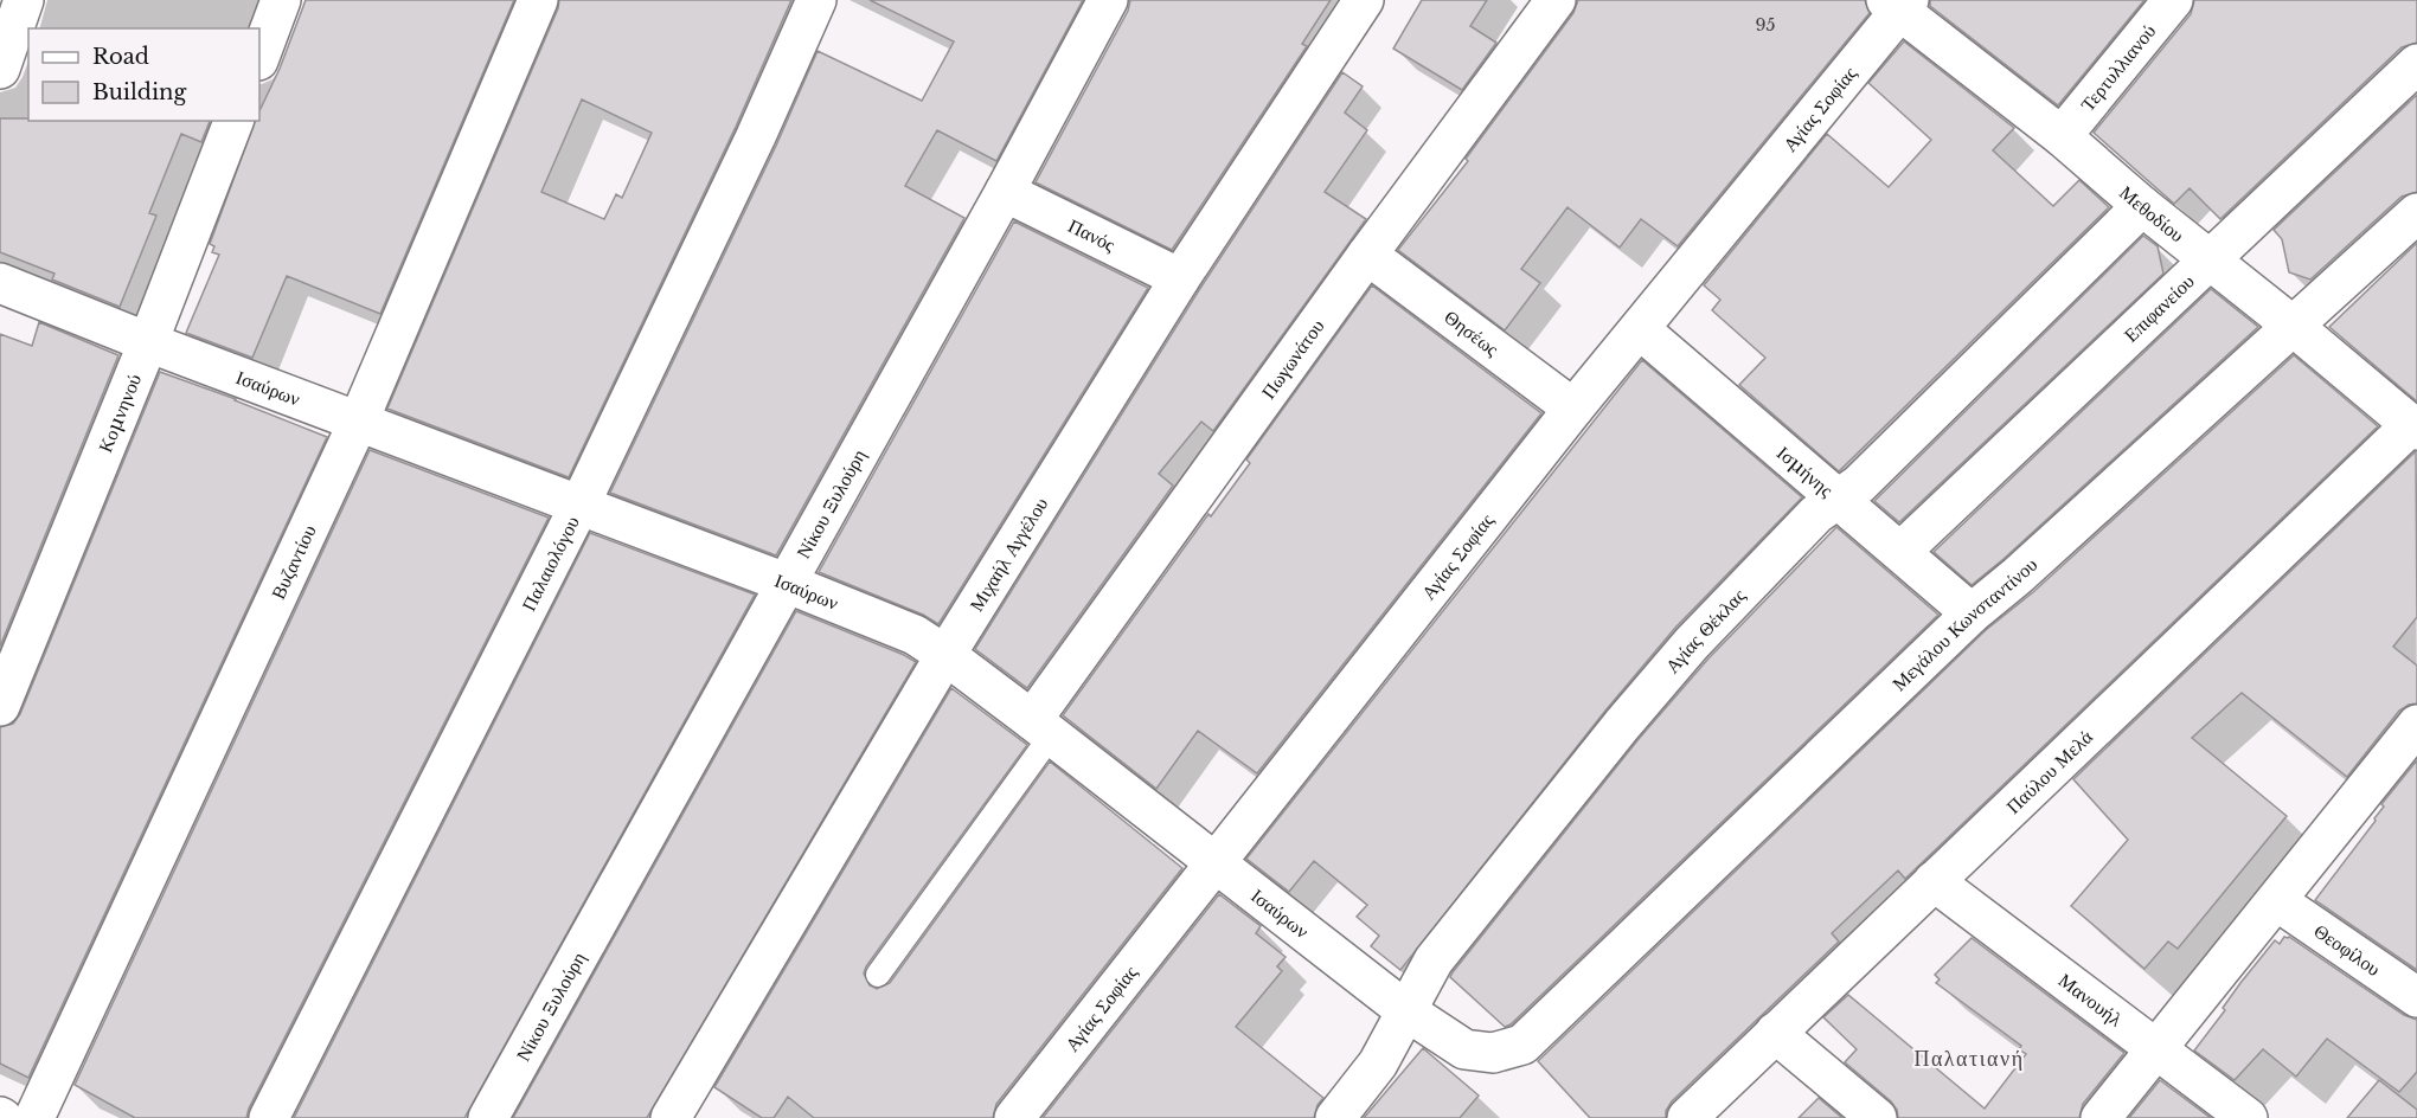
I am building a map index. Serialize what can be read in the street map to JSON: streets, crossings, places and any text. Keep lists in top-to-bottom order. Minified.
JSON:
{"streets":{"street":["Τερτυλλιανού","Αγίας Σοφίας","Μεθοδίου","Πανός","Επιφανείου","Θησέως","Πωγωνάτου","Ισαύρων","Κομνηνού","Ισμήνης","Νίκου Ξυλούρη","Μιχαήλ Αγγέλου","Βυζαντίου","Παλαιολόγου","Μεγάλου Κωνσταντίνου","Αγίας Θέκλας","Παύλου Μελά","Θεοφίλου","Μανουήλ"]},"crossings":[["Τερτυλλιανού","Μεθοδίου"],["Αγίας Σοφίας","Μεθοδίου"],["Αγίας Σοφίας","Θησέως"],["Αγίας Σοφίας","Ισαύρων"],["Αγίας Σοφίας","Ισμήνης"],["Μεθοδίου","Επιφανείου"],["Μεθοδίου","Μεγάλου Κωνσταντίνου"],["Μεθοδίου","Αγίας Θέκλας"],["Μεθοδίου","Παύλου Μελά"],["Πανός","Νίκου Ξυλούρη"],["Πανός","Μιχαήλ Αγγέλου"],["Επιφανείου","Ισμήνης"],["Θησέως","Πωγωνάτου"],["Πωγωνάτου","Ισαύρων"],["Ισαύρων","Κομνηνού"],["Ισαύρων","Νίκου Ξυλούρη"],["Ισαύρων","Μιχαήλ Αγγέλου"],["Ισαύρων","Βυζαντίου"],["Ισαύρων","Παλαιολόγου"],["Ισαύρων","Μεγάλου Κωνσταντίνου"],["Ισαύρων","Αγίας Θέκλας"],["Ισμήνης","Μεγάλου Κωνσταντίνου"],["Ισμήνης","Αγίας Θέκλας"],["Παύλου Μελά","Μανουήλ"]],"districts":["Παλατιανή"],"house_numbers":["95"],"legend":["Road","Building"]}
